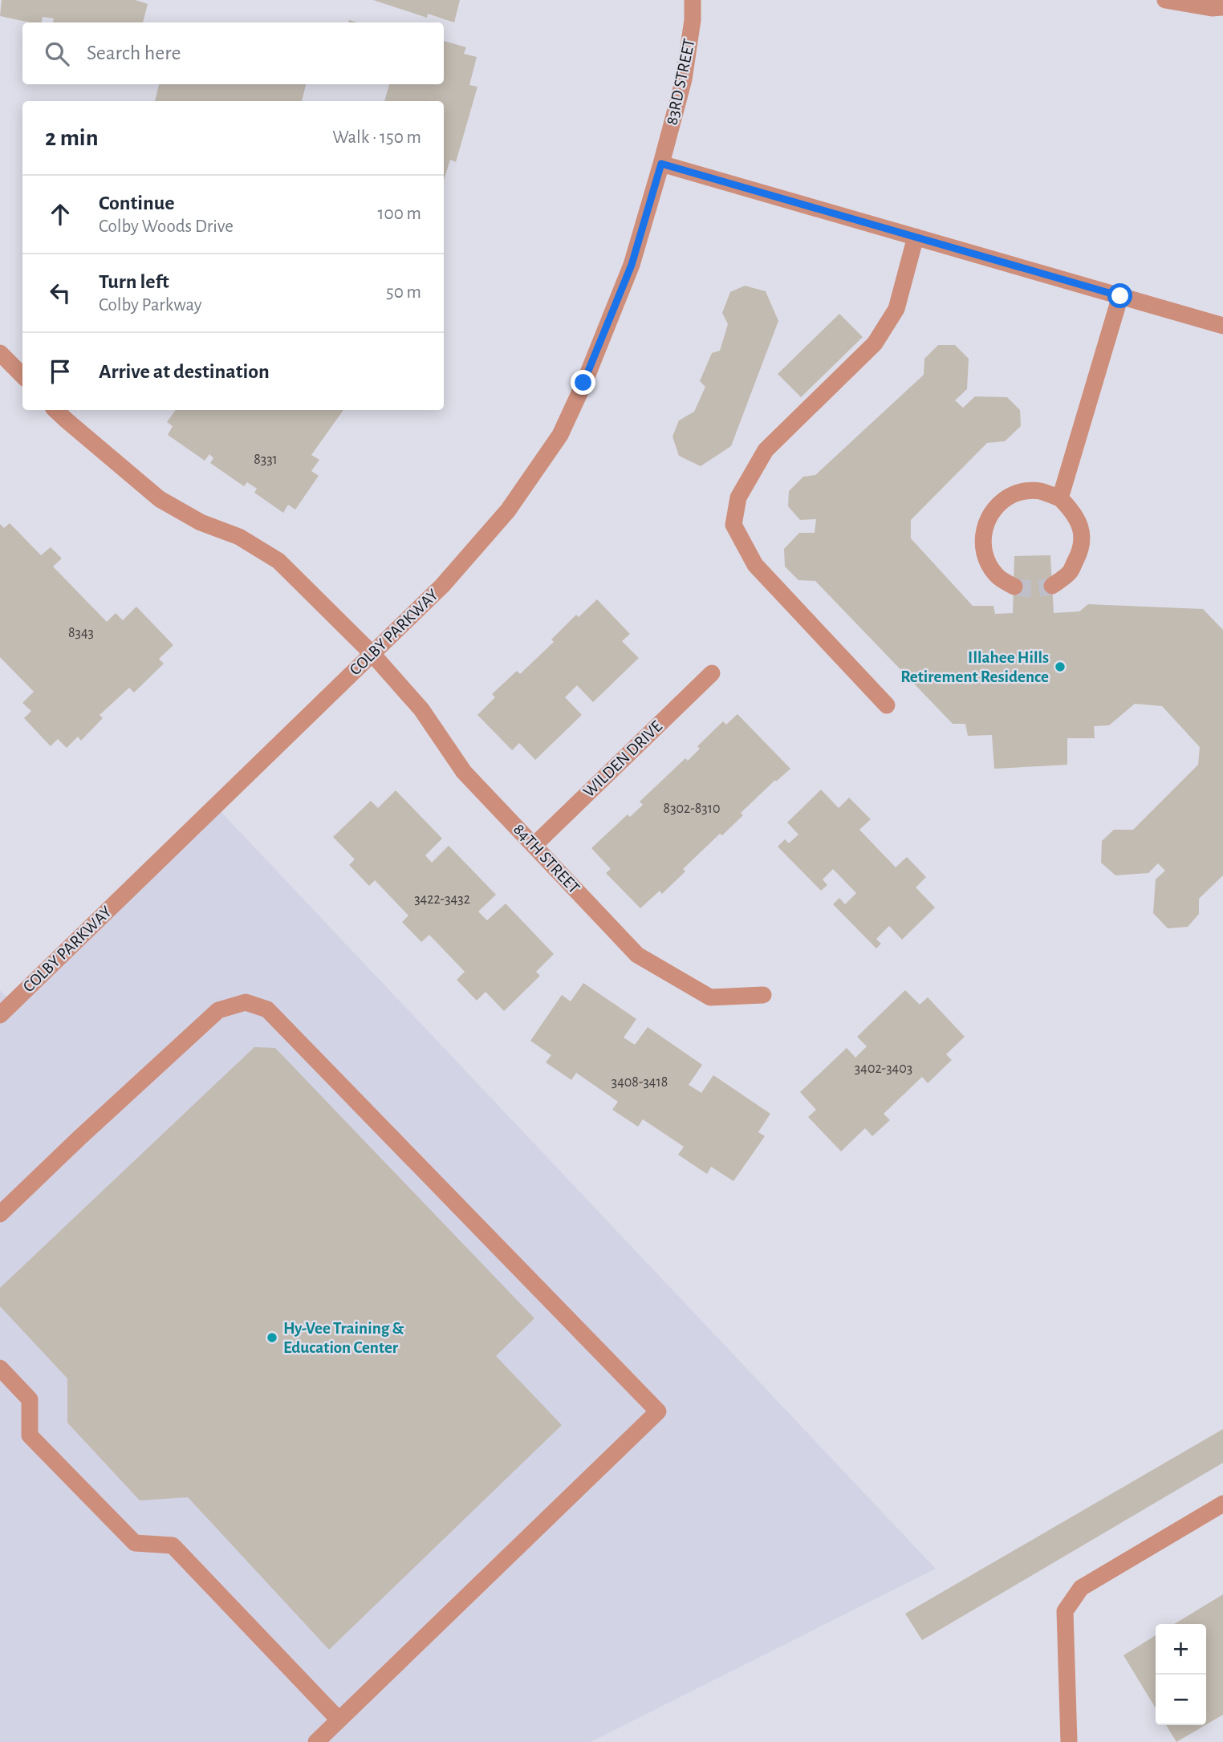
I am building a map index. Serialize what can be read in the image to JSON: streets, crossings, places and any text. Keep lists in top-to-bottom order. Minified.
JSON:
{"streets":{"street":["83RD STREET","COLBY PARKWAY","WILDEN DRIVE","84TH STREET"]},"crossings":[["83RD STREET","COLBY PARKWAY"],["COLBY PARKWAY","84TH STREET"],["WILDEN DRIVE","84TH STREET"]],"places":["Illahee Hills Retirement Residence","Hy-Vee Training & Education Center"],"house_numbers":["8331","8343","8302-8310","3422-3432","3402-3403","3408-3418"],"page":{"search":"Search here","heading":["2 min","Walk · 150 m"],"list":[["Continue","Colby Woods Drive","100 m"],["Turn left","Colby Parkway","50 m"],"Arrive at destination"],"map_buttons":["+","−"]}}
